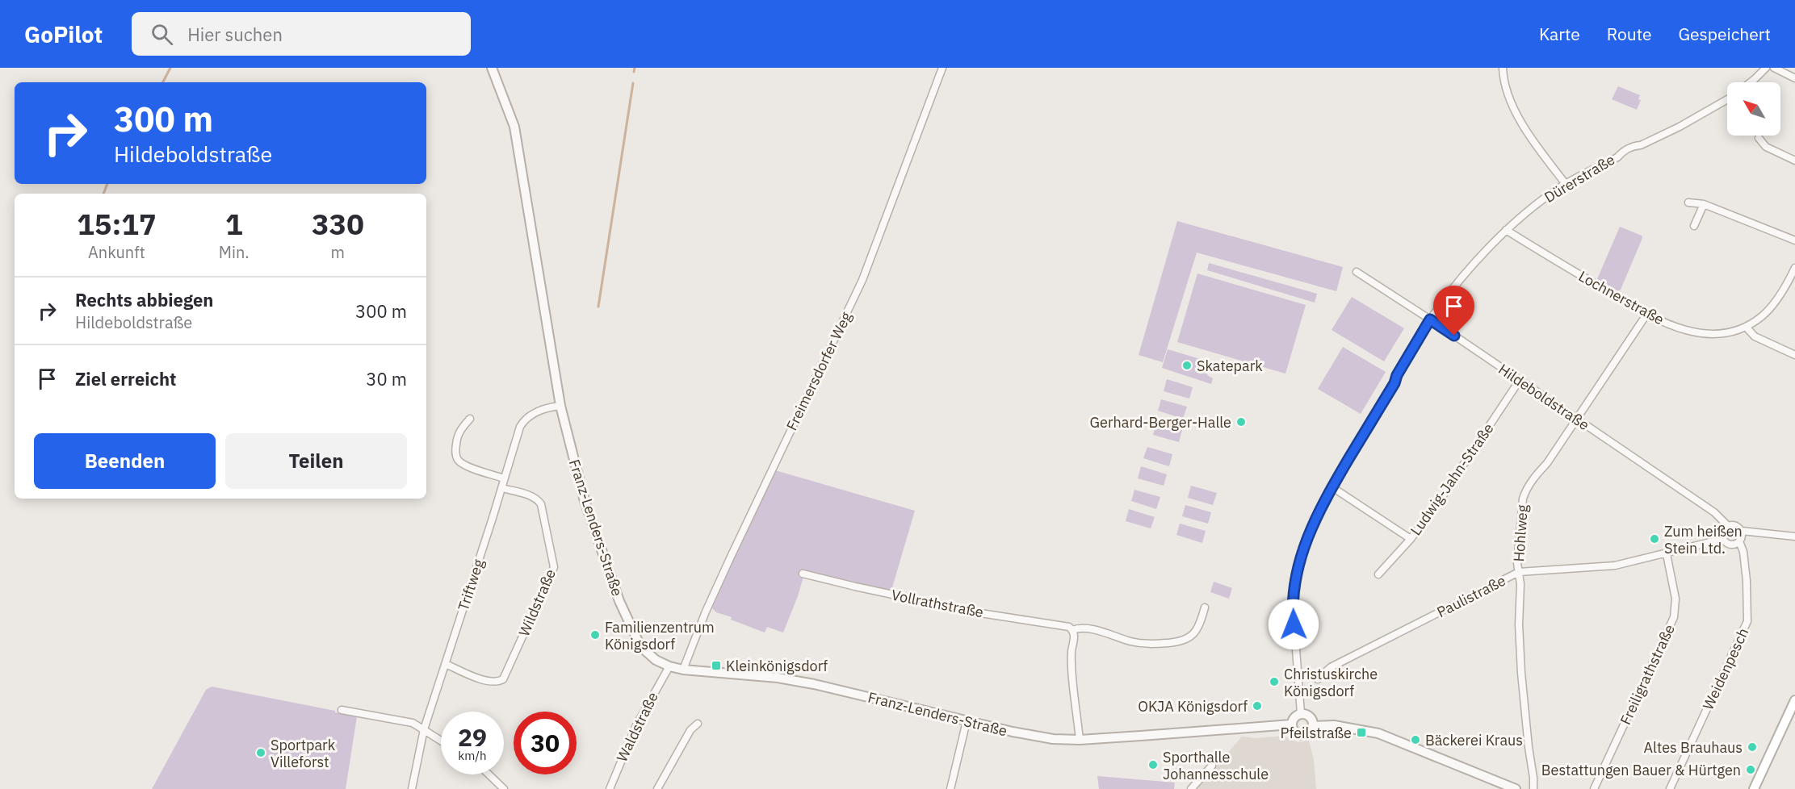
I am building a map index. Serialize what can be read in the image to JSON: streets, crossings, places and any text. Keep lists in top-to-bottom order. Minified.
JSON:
{"streets":{"street":["Dürerstraße","Lochnerstraße","Freimersdorfer Weg","Hildeboldstraße","Ludwig-Jahn-Straße","Franz-Lenders-Straße","Hohlweg","Triftweg","Paulistraße","Wildstraße","Vollrathstraße","Weidenpesch","Freiligrathstraße","Waldstraße"]},"crossings":[["Dürerstraße","Lochnerstraße"],["Dürerstraße","Hildeboldstraße"],["Lochnerstraße","Hohlweg"],["Freimersdorfer Weg","Franz-Lenders-Straße"],["Hildeboldstraße","Ludwig-Jahn-Straße"],["Hildeboldstraße","Hohlweg"],["Hildeboldstraße","Paulistraße"],["Hildeboldstraße","Weidenpesch"],["Franz-Lenders-Straße","Triftweg"],["Franz-Lenders-Straße","Waldstraße"],["Hohlweg","Paulistraße"],["Triftweg","Wildstraße"],["Paulistraße","Weidenpesch"],["Paulistraße","Freiligrathstraße"]],"places":{"other":["Skatepark","Gerhard-Berger-Halle","Zum heißen Stein Ltd.","Familienzentrum Königsdorf","Christuskirche Königsdorf","OKJA Königsdorf","Bäckerei Kraus","Altes Brauhaus","Sportpark Villeforst","Sporthalle Johannesschule","Bestattungen Bauer & Hürtgen"],"transit":["Kleinkönigsdorf","Pfeilstraße"]},"north":"top left","page":{"header":"GoPilot","search":"Hier suchen","nav":["Karte","Route","Gespeichert"],"turn":["300 m","Hildeboldstraße"],"eta":["15:17","Ankunft","1","Min.","330","m"],"list":[{"name":"Rechts abbiegen","note":"Hildeboldstraße","value":"300 m"},{"name":"Ziel erreicht","value":"30 m"}],"buttons":["Beenden","Teilen"],"speed":"29 km/h","limit":"30"}}
